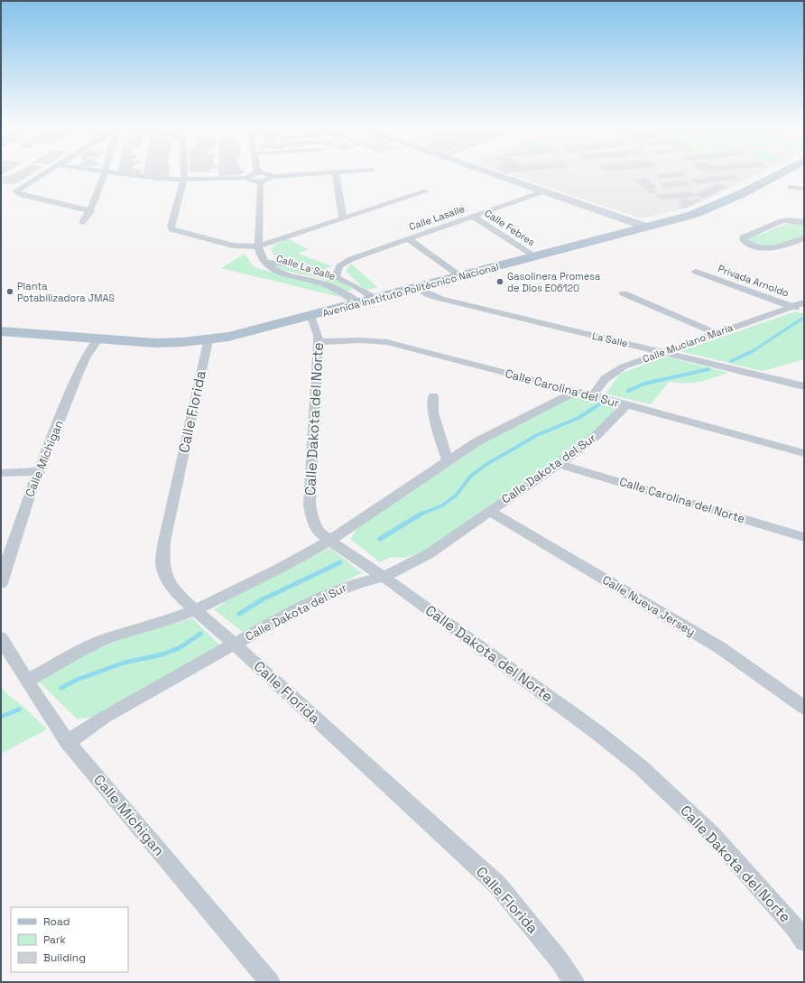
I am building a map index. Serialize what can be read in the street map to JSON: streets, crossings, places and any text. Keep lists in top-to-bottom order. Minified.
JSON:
{"streets":{"main road":["Avenida Instituto Politécnico Nacional"],"street":["Calle Lasalle","Calle Febres","Calle La Salle","Privada Arnoldo","La Salle","Calle Muciano María","Calle Carolina del Sur","Calle Florida","Calle Dakota del Norte","Calle Míchigan","Calle Dakota del Sur","Calle Carolina del Norte","Calle Nueva Jersey"]},"crossings":[["Calle Lasalle","Calle Febres"],["Calle Lasalle","Calle La Salle"],["Calle Febres","Avenida Instituto Politécnico Nacional"],["Calle La Salle","Avenida Instituto Politécnico Nacional"],["Privada Arnoldo","Calle Muciano María"],["Avenida Instituto Politécnico Nacional","La Salle"],["Avenida Instituto Politécnico Nacional","Calle Florida"],["Avenida Instituto Politécnico Nacional","Calle Dakota del Norte"],["Avenida Instituto Politécnico Nacional","Calle Míchigan"],["La Salle","Calle Muciano María"],["Calle Muciano María","Calle Carolina del Sur"],["Calle Carolina del Sur","Calle Dakota del Norte"],["Calle Carolina del Sur","Calle Dakota del Sur"],["Calle Florida","Calle Dakota del Sur"],["Calle Dakota del Norte","Calle Dakota del Sur"],["Calle Míchigan","Calle Dakota del Sur"],["Calle Dakota del Sur","Calle Carolina del Norte"],["Calle Dakota del Sur","Calle Nueva Jersey"]],"places":["Gasolinera Promesa de Dios E06120","Planta Potabilizadora JMAS"],"legend":["Road","Park","Building"]}
